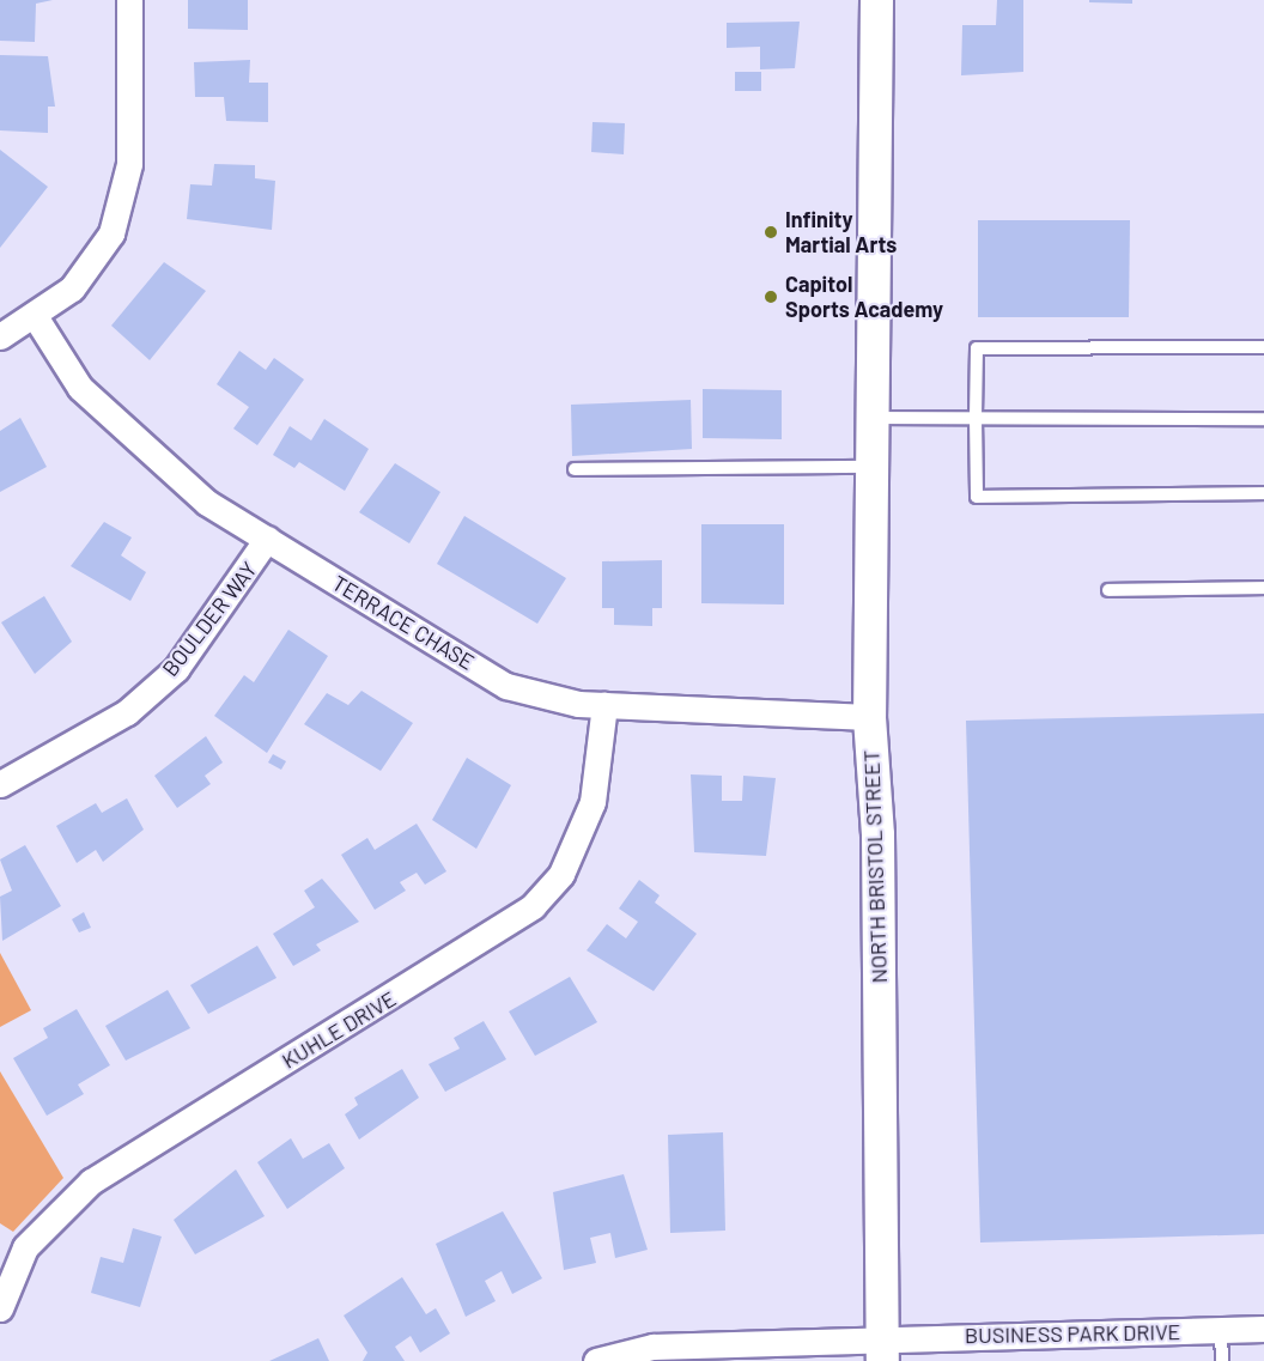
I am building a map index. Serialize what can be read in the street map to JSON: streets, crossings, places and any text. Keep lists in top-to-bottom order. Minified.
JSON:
{"streets":{"street":["BOULDER WAY","TERRACE CHASE","NORTH BRISTOL STREET","KUHLE DRIVE","BUSINESS PARK DRIVE"]},"crossings":[["BOULDER WAY","TERRACE CHASE"],["TERRACE CHASE","NORTH BRISTOL STREET"],["TERRACE CHASE","KUHLE DRIVE"],["NORTH BRISTOL STREET","BUSINESS PARK DRIVE"]],"places":["Infinity Martial Arts","Capitol Sports Academy"]}
